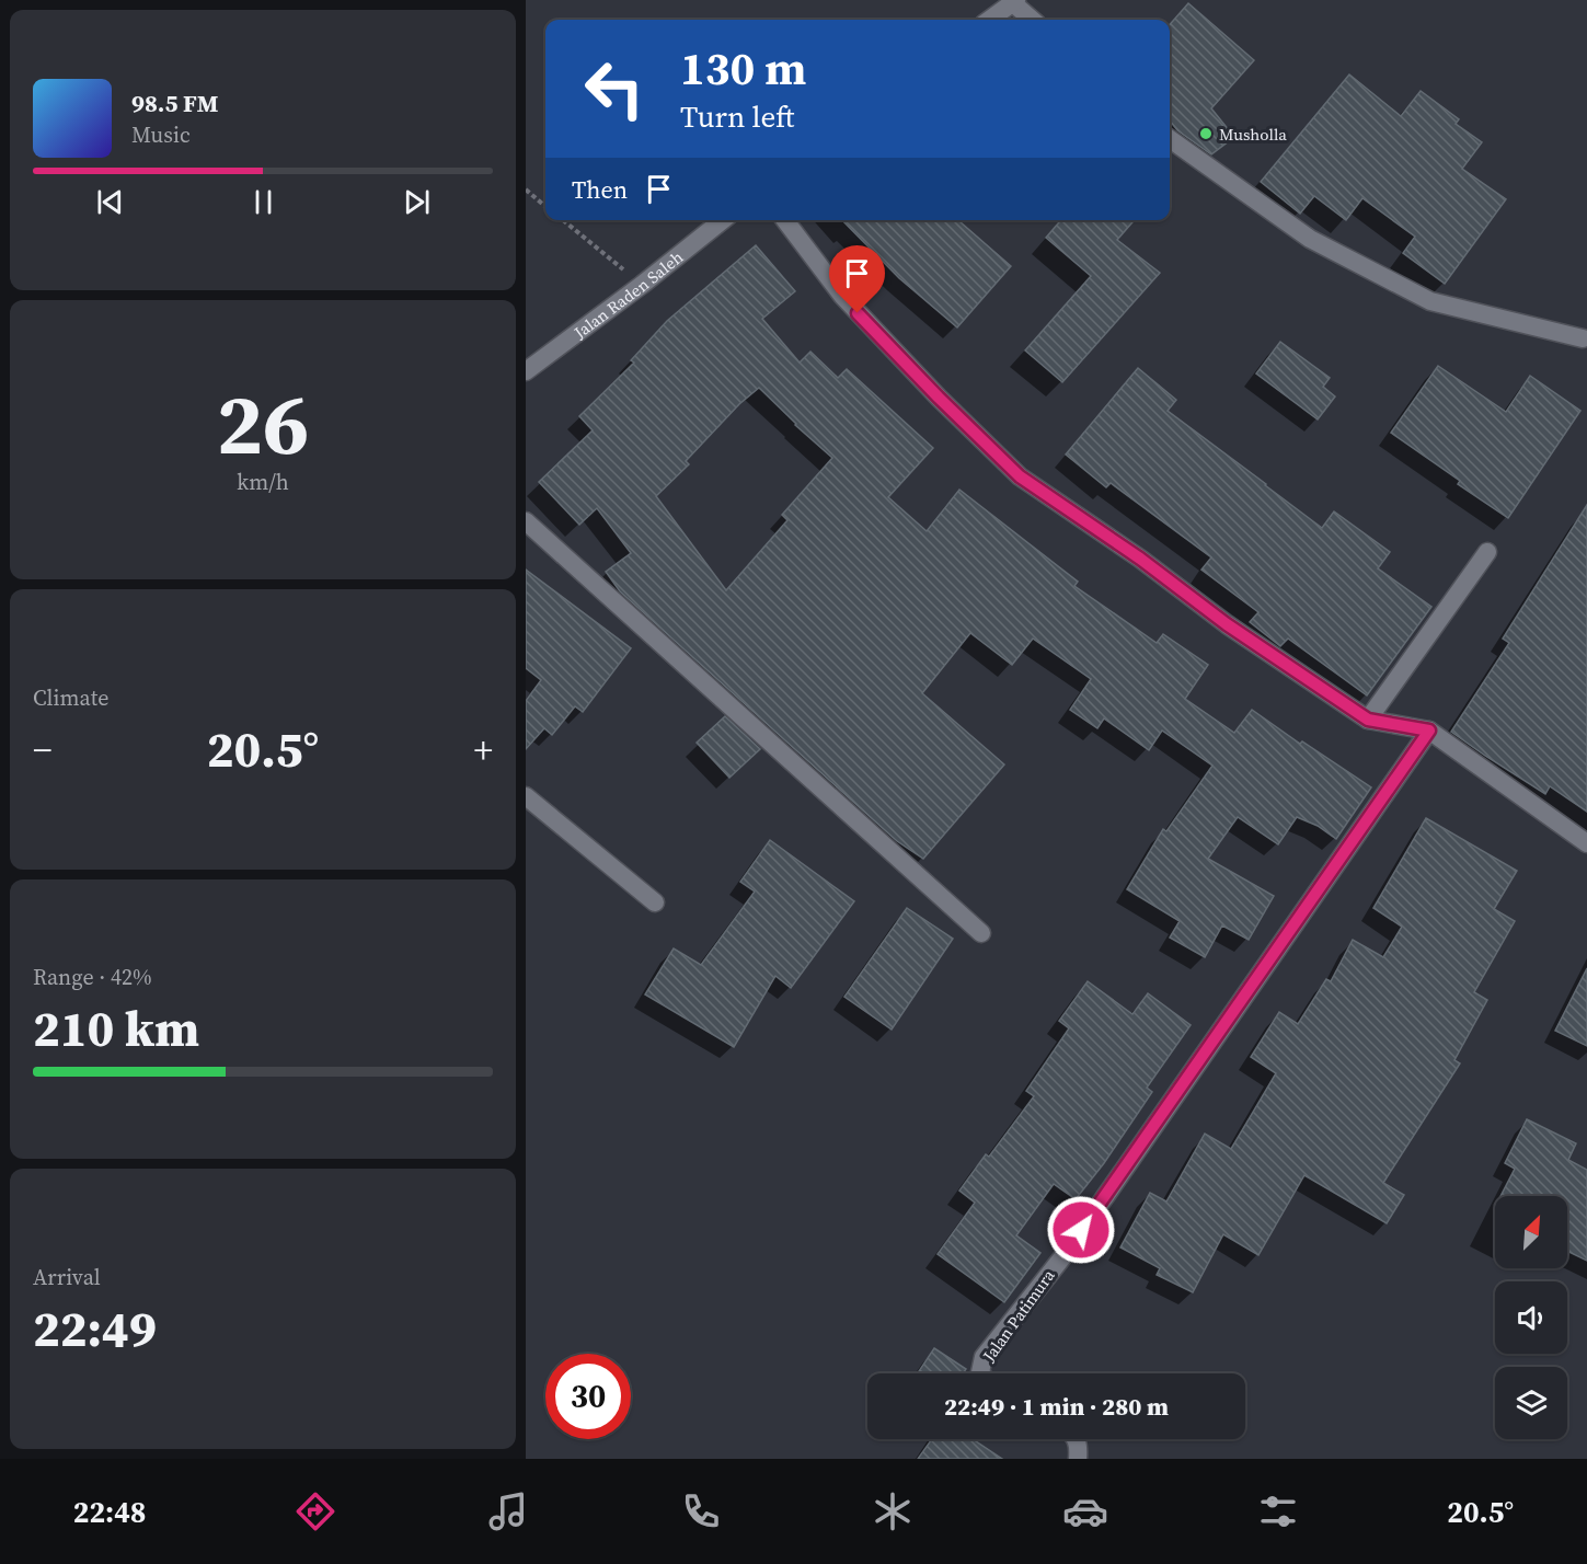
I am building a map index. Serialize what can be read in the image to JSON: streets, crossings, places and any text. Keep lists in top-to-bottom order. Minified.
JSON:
{"streets":{"street":["Jalan Raden Saleh","Jalan Patimura"]},"places":["Musholla"],"north":"top right","page":{"turn":["130 m","Turn left"],"song":["98.5 FM","Music"],"then":"Then","tile":[["26","km/h"],"Climate",["Range · 42%","210 km"],["Arrival","22:49"]],"heat":["−","20.5°","+"],"limit":"30","trip":"22:49 · 1 min · 280 m","tabs":["22:48","20.5°"]}}
